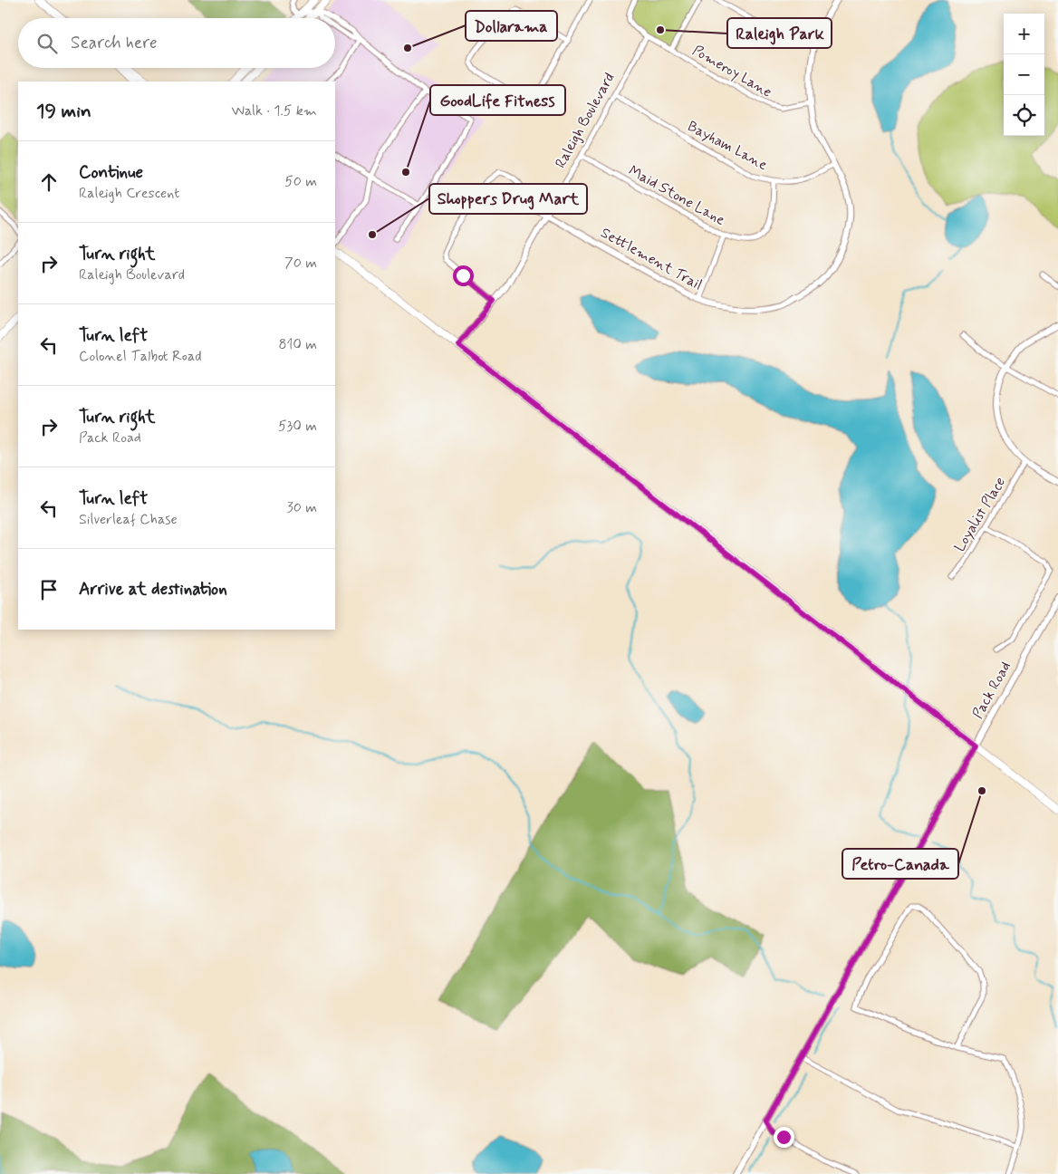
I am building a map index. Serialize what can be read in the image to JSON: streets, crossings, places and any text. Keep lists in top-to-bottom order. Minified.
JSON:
{"streets":{"street":["Pomeroy Lane","Raleigh Boulevard","Bayham Lane","Maid Stone Lane","Settlement Trail","Loyalist Place","Pack Road"]},"crossings":[["Pomeroy Lane","Raleigh Boulevard"],["Pomeroy Lane","Settlement Trail"],["Raleigh Boulevard","Bayham Lane"],["Raleigh Boulevard","Maid Stone Lane"],["Raleigh Boulevard","Settlement Trail"],["Bayham Lane","Maid Stone Lane"],["Bayham Lane","Settlement Trail"]],"places":["Raleigh Park","Dollarama","GoodLife Fitness","Shoppers Drug Mart","Petro-Canada"],"page":{"map_buttons":["+","−"],"search":"Search here","heading":["19 min","Walk · 1.5 km"],"list":[["Continue","Raleigh Crescent","50 m"],["Turn right","Raleigh Boulevard","70 m"],["Turn left","Colonel Talbot Road","810 m"],["Turn right","Pack Road","530 m"],["Turn left","Silverleaf Chase","30 m"],"Arrive at destination"]}}
